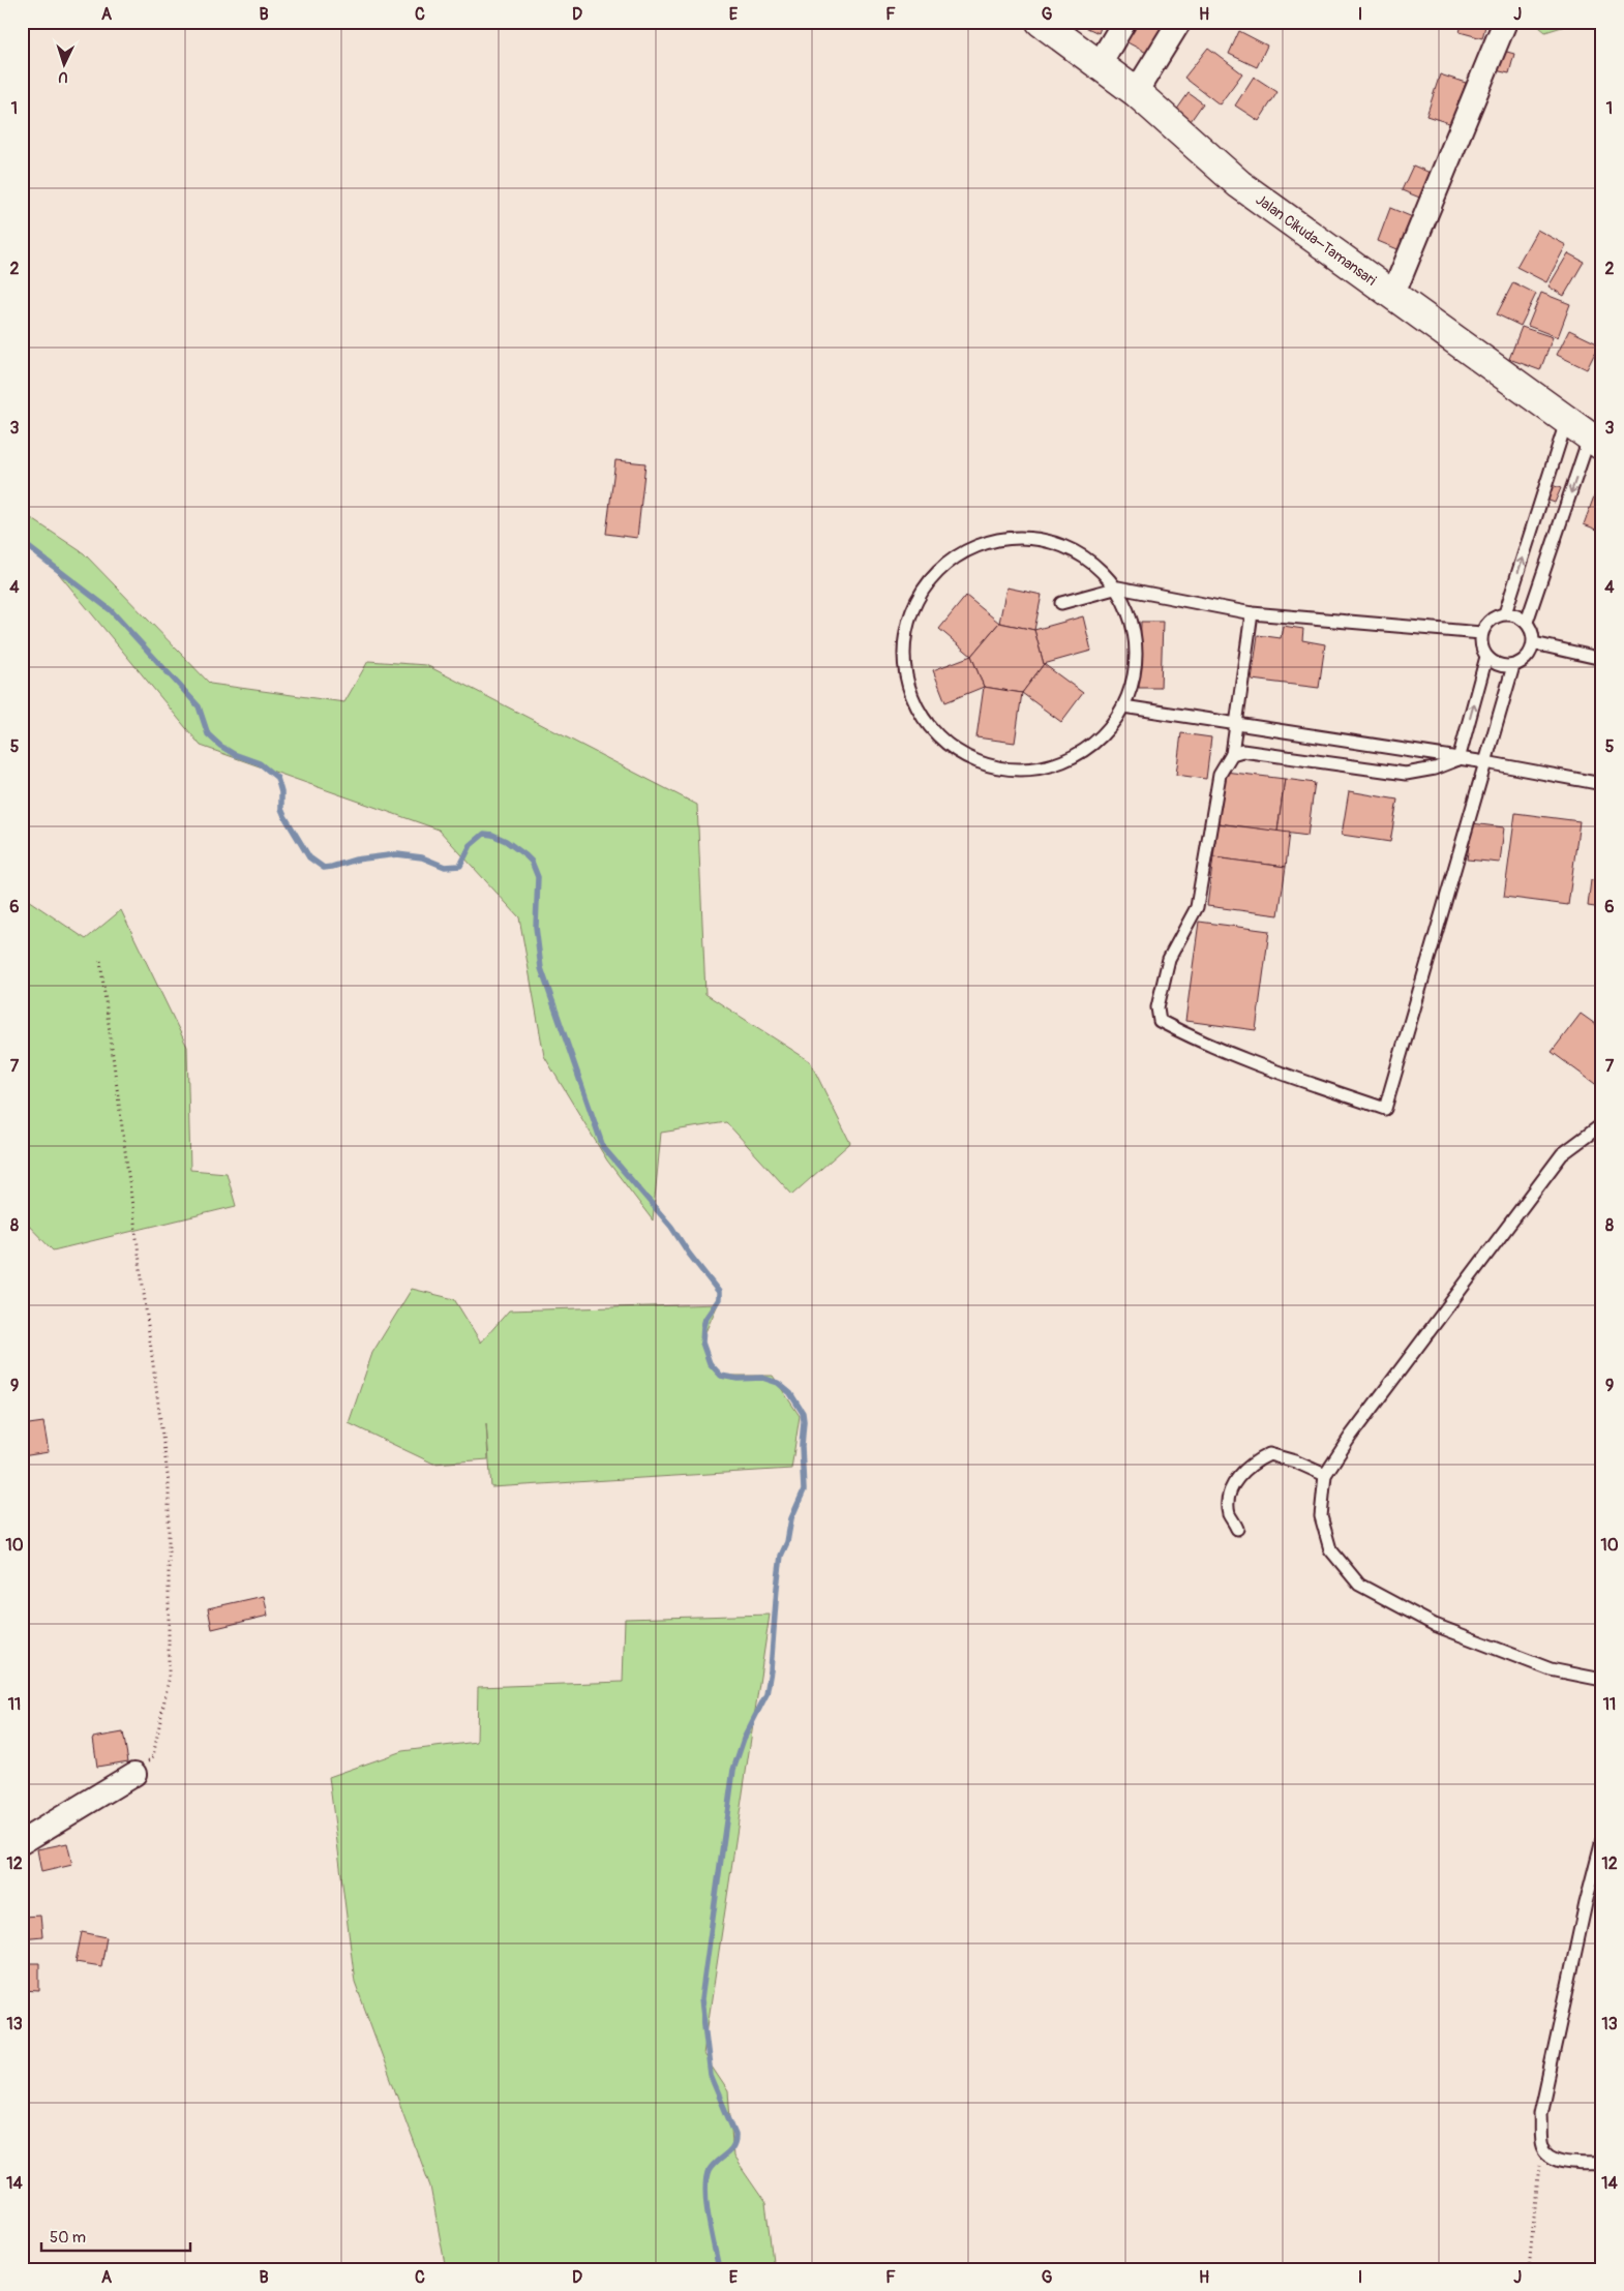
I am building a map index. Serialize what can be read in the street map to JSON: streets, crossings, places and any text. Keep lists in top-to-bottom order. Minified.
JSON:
{"streets":{"street":["Jalan Cikuda–Tamansari"]},"scale_bar":"50 m","north":"bottom","grid":{"columns":["A","B","C","D","E","F","G","H","I","J"],"rows":["1","2","3","4","5","6","7","8","9","10","11","12","13","14"]}}
